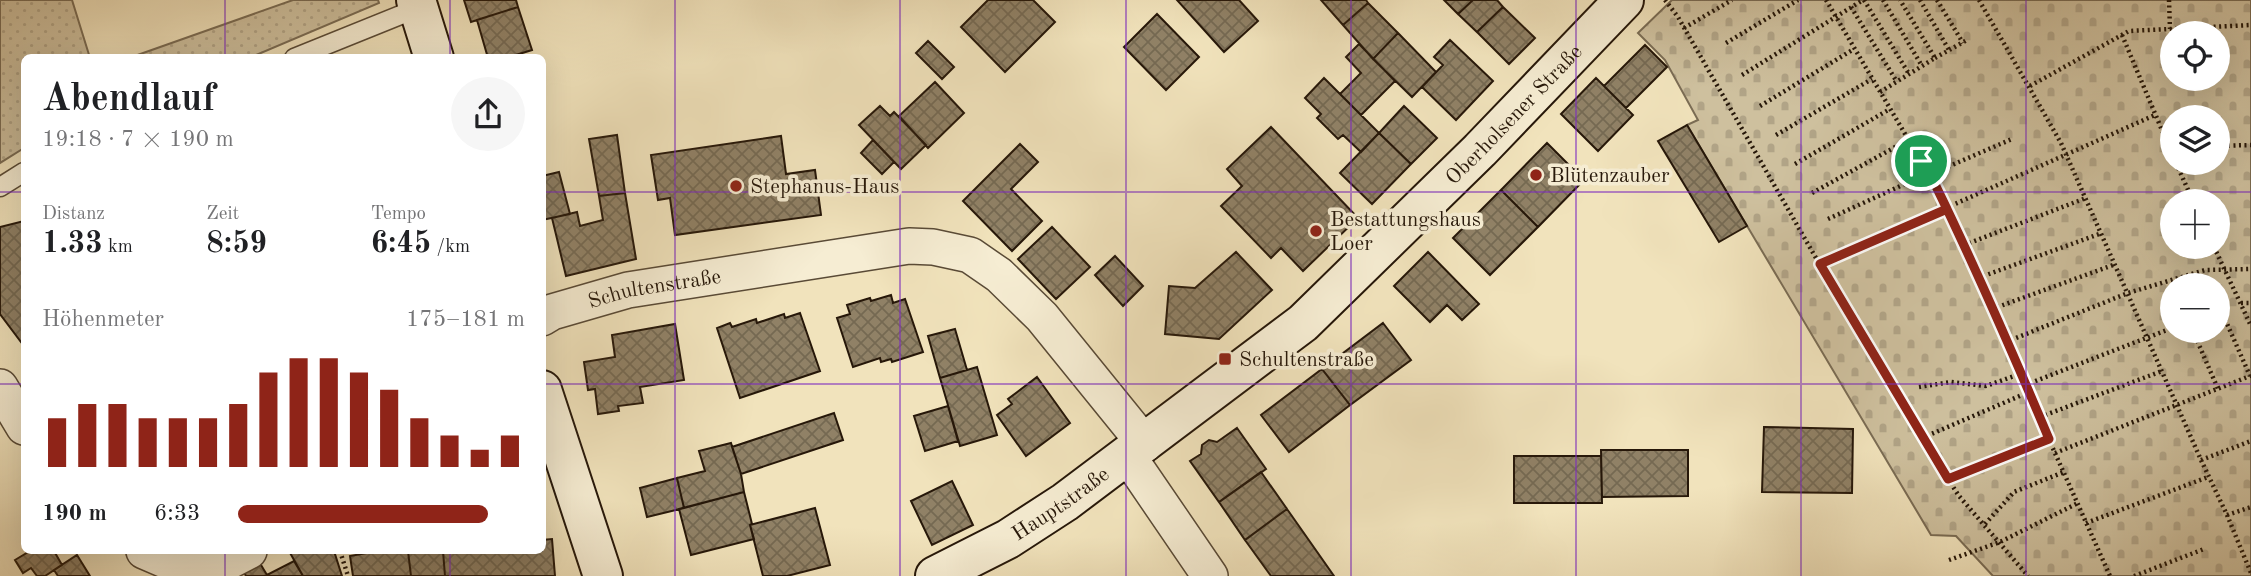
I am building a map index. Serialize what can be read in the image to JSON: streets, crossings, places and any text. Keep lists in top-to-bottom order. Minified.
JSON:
{"streets":{"main road":["Oberholsener Straße","Hauptstraße"],"street":["Schultenstraße"]},"crossings":[["Oberholsener Straße","Schultenstraße"],["Oberholsener Straße","Hauptstraße"],["Schultenstraße","Hauptstraße"]],"places":{"other":["Blütenzauber","Stephanus-Haus","Bestattungshaus Loer"],"transit":["Schultenstraße"]},"page":{"map_buttons":["+","−"],"heading":["Abendlauf","19:18 · 7 × 190 m"],"stats":[["Distanz","1.33 km"],["Zeit","8:59"],["Tempo","6:45 /km"]],"chart":["Höhenmeter","175–181 m"],"list":[{"name":"190 m","note":"6:33"}]}}
